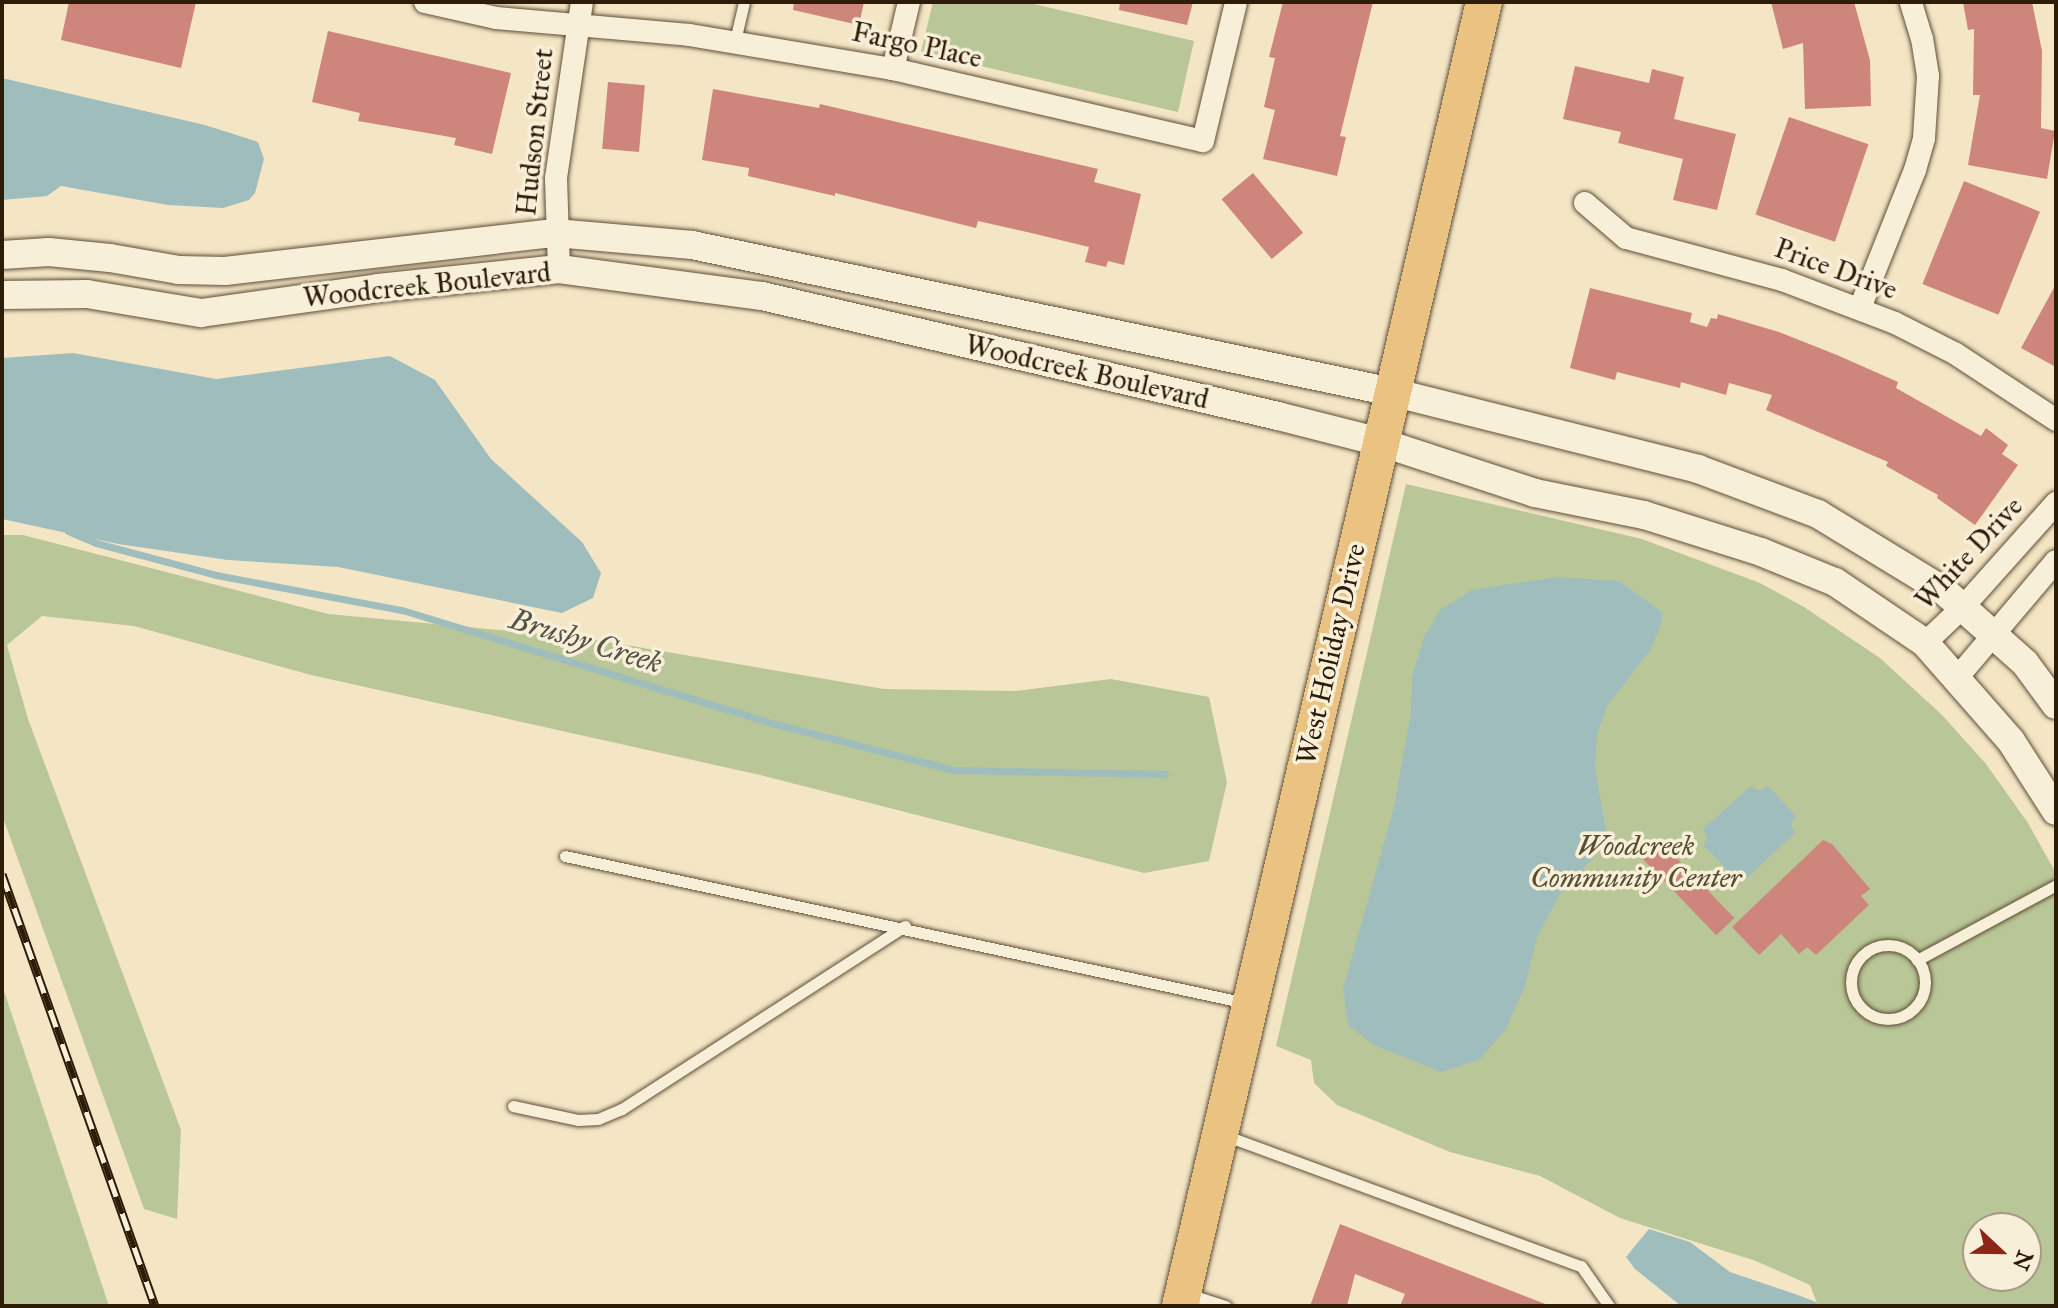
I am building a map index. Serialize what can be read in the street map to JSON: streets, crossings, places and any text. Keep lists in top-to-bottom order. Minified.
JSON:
{"streets":{"main road":["West Holiday Drive"],"street":["Fargo Place","Hudson Street","Price Drive","Woodcreek Boulevard","White Drive"]},"crossings":[["Fargo Place","Hudson Street"],["Hudson Street","Woodcreek Boulevard"],["Woodcreek Boulevard","White Drive"],["Woodcreek Boulevard","West Holiday Drive"]],"water":["Brushy Creek"],"parks":["Woodcreek Community Center"],"north":"right"}
